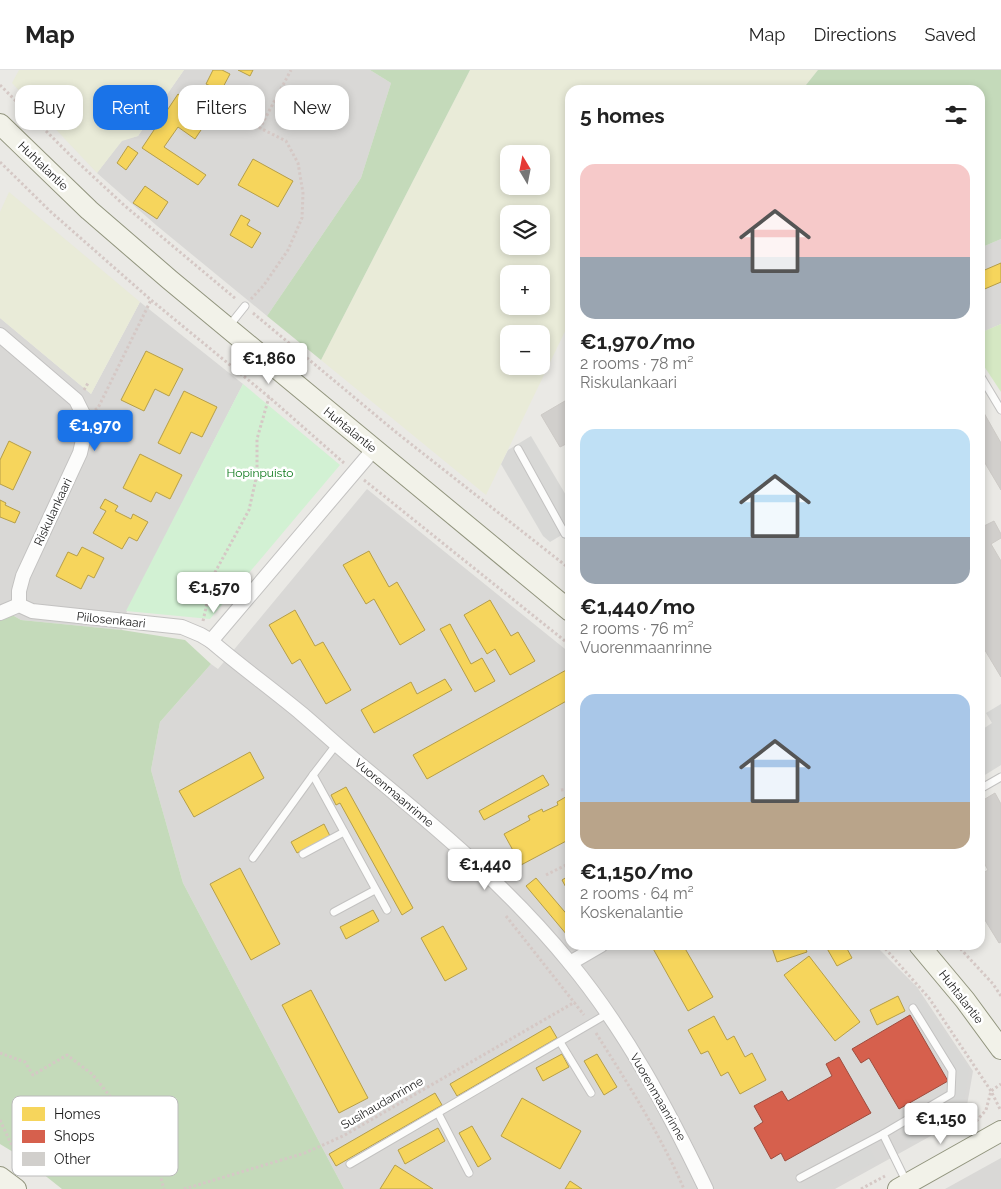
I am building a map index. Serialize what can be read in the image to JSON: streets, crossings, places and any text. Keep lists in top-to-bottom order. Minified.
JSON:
{"streets":{"main road":["Huhtalantie"],"street":["Riskulankaari","Piilosenkaari","Vuorenmaanrinne"],"path":["Susihaudanrinne"]},"crossings":[["Riskulankaari","Piilosenkaari"],["Piilosenkaari","Vuorenmaanrinne"]],"parks":["Hopinpuisto"],"legend":["Homes","Shops","Other"],"north":"top","page":{"header":"Map","nav":["Map","Directions","Saved"],"chip":["Buy","Rent","Filters","New"],"heading":"5 homes","map_buttons":["+","−"],"list":[{"name":"€1,970/mo","note":"2 rooms · 78 m² · Riskulankaari"},{"name":"€1,440/mo","note":"2 rooms · 76 m² · Vuorenmaanrinne"},{"name":"€1,150/mo","note":"2 rooms · 64 m² · Koskenalantie"}],"price":["€1,860","€1,970","€1,570","€1,440","€1,150"]}}
